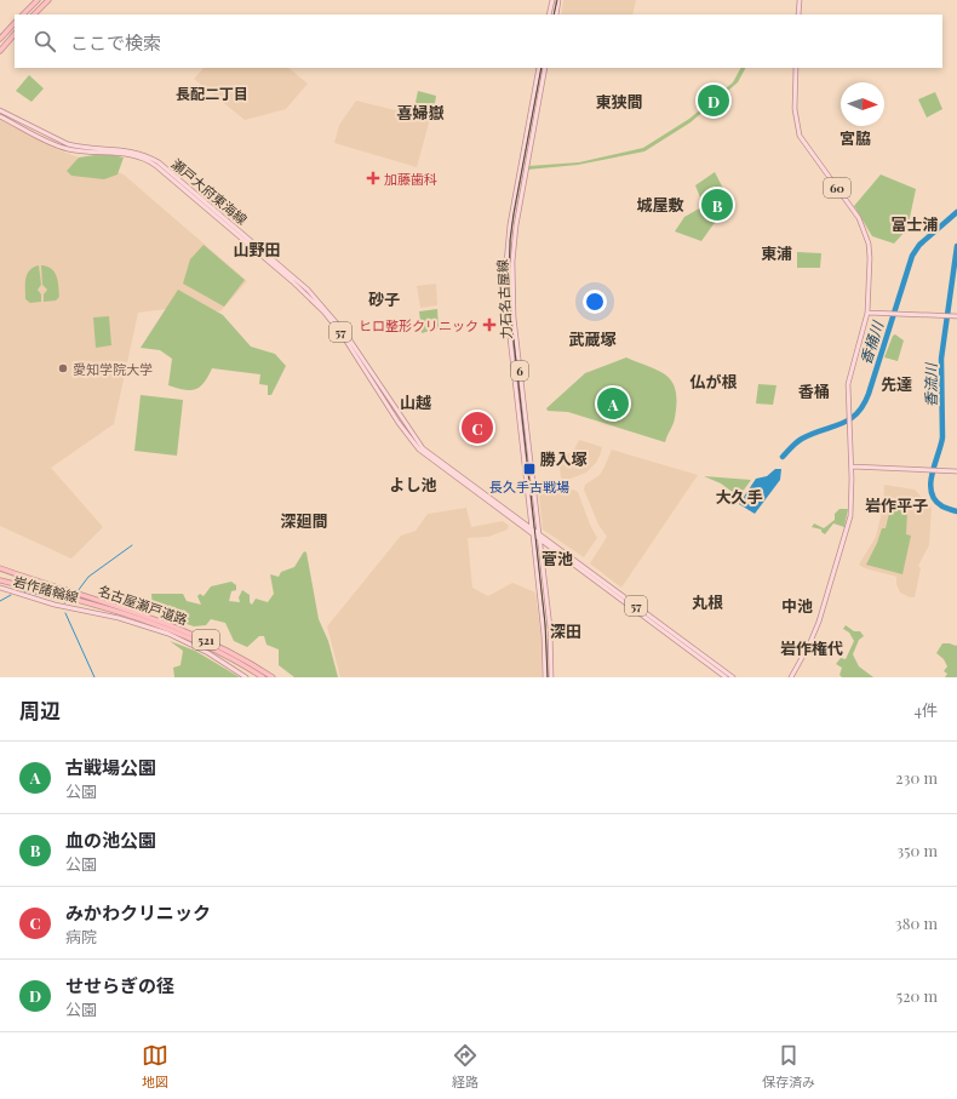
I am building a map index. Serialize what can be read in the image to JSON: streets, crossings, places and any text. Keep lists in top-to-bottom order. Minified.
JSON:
{"streets":{"highway":["名古屋瀬戸道路","521"],"main road":["60","瀬戸大府東海線","力石名古屋線","57","6","岩作諸輪線"]},"crossings":[["瀬戸大府東海線","力石名古屋線"]],"districts":["長配二丁目","東狭間","喜婦嶽","宮脇","城屋敷","富士浦","山野田","東浦","砂子","武蔵塚","仏が根","先達","香桶","山越","勝入塚","よし池","大久手","岩作平子","深廻間","菅池","丸根","中池","深田","岩作権代"],"water":["香桶川","香流川"],"places":{"health":["加藤歯科","ヒロ整形クリニック"],"other":["愛知学院大学"],"transit":["長久手古戦場"]},"north":"right","page":{"search":"ここで検索","pins":["D","B","A","C"],"heading":["周辺","4件"],"list":[{"mark":"A","name":"古戦場公園","note":"公園","value":"230 m"},{"mark":"B","name":"血の池公園","note":"公園","value":"350 m"},{"mark":"C","name":"みかわクリニック","note":"病院","value":"380 m"},{"mark":"D","name":"せせらぎの径","note":"公園","value":"520 m"}],"nav":["地図","経路","保存済み"]}}
